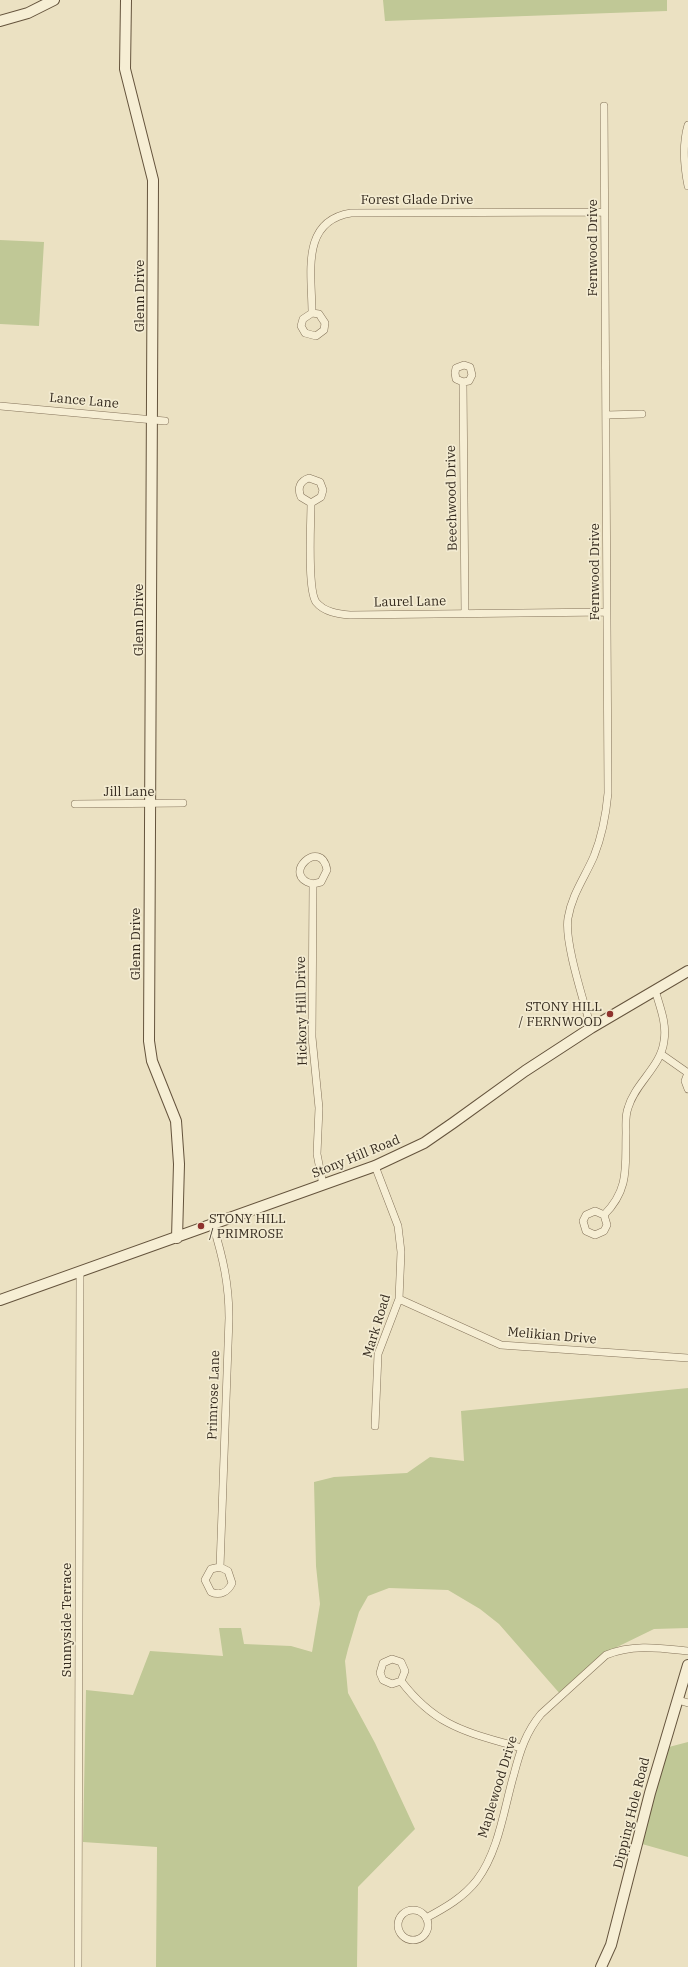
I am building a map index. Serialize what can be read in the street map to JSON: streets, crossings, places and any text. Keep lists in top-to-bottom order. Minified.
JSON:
{"streets":{"street":["Forest Glade Drive","Fernwood Drive","Glenn Drive","Lance Lane","Beechwood Drive","Laurel Lane","Jill Lane","Hickory Hill Drive","Stony Hill Road","Mark Road","Melikian Drive","Primrose Lane","Sunnyside Terrace","Maplewood Drive","Dipping Hole Road"]},"crossings":[["Forest Glade Drive","Fernwood Drive"],["Fernwood Drive","Laurel Lane"],["Fernwood Drive","Stony Hill Road"],["Glenn Drive","Lance Lane"],["Glenn Drive","Jill Lane"],["Glenn Drive","Stony Hill Road"],["Beechwood Drive","Laurel Lane"],["Hickory Hill Drive","Stony Hill Road"],["Stony Hill Road","Mark Road"],["Stony Hill Road","Primrose Lane"],["Stony Hill Road","Sunnyside Terrace"],["Mark Road","Melikian Drive"]],"places":["STONY HILL / FERNWOOD","STONY HILL / PRIMROSE"]}
